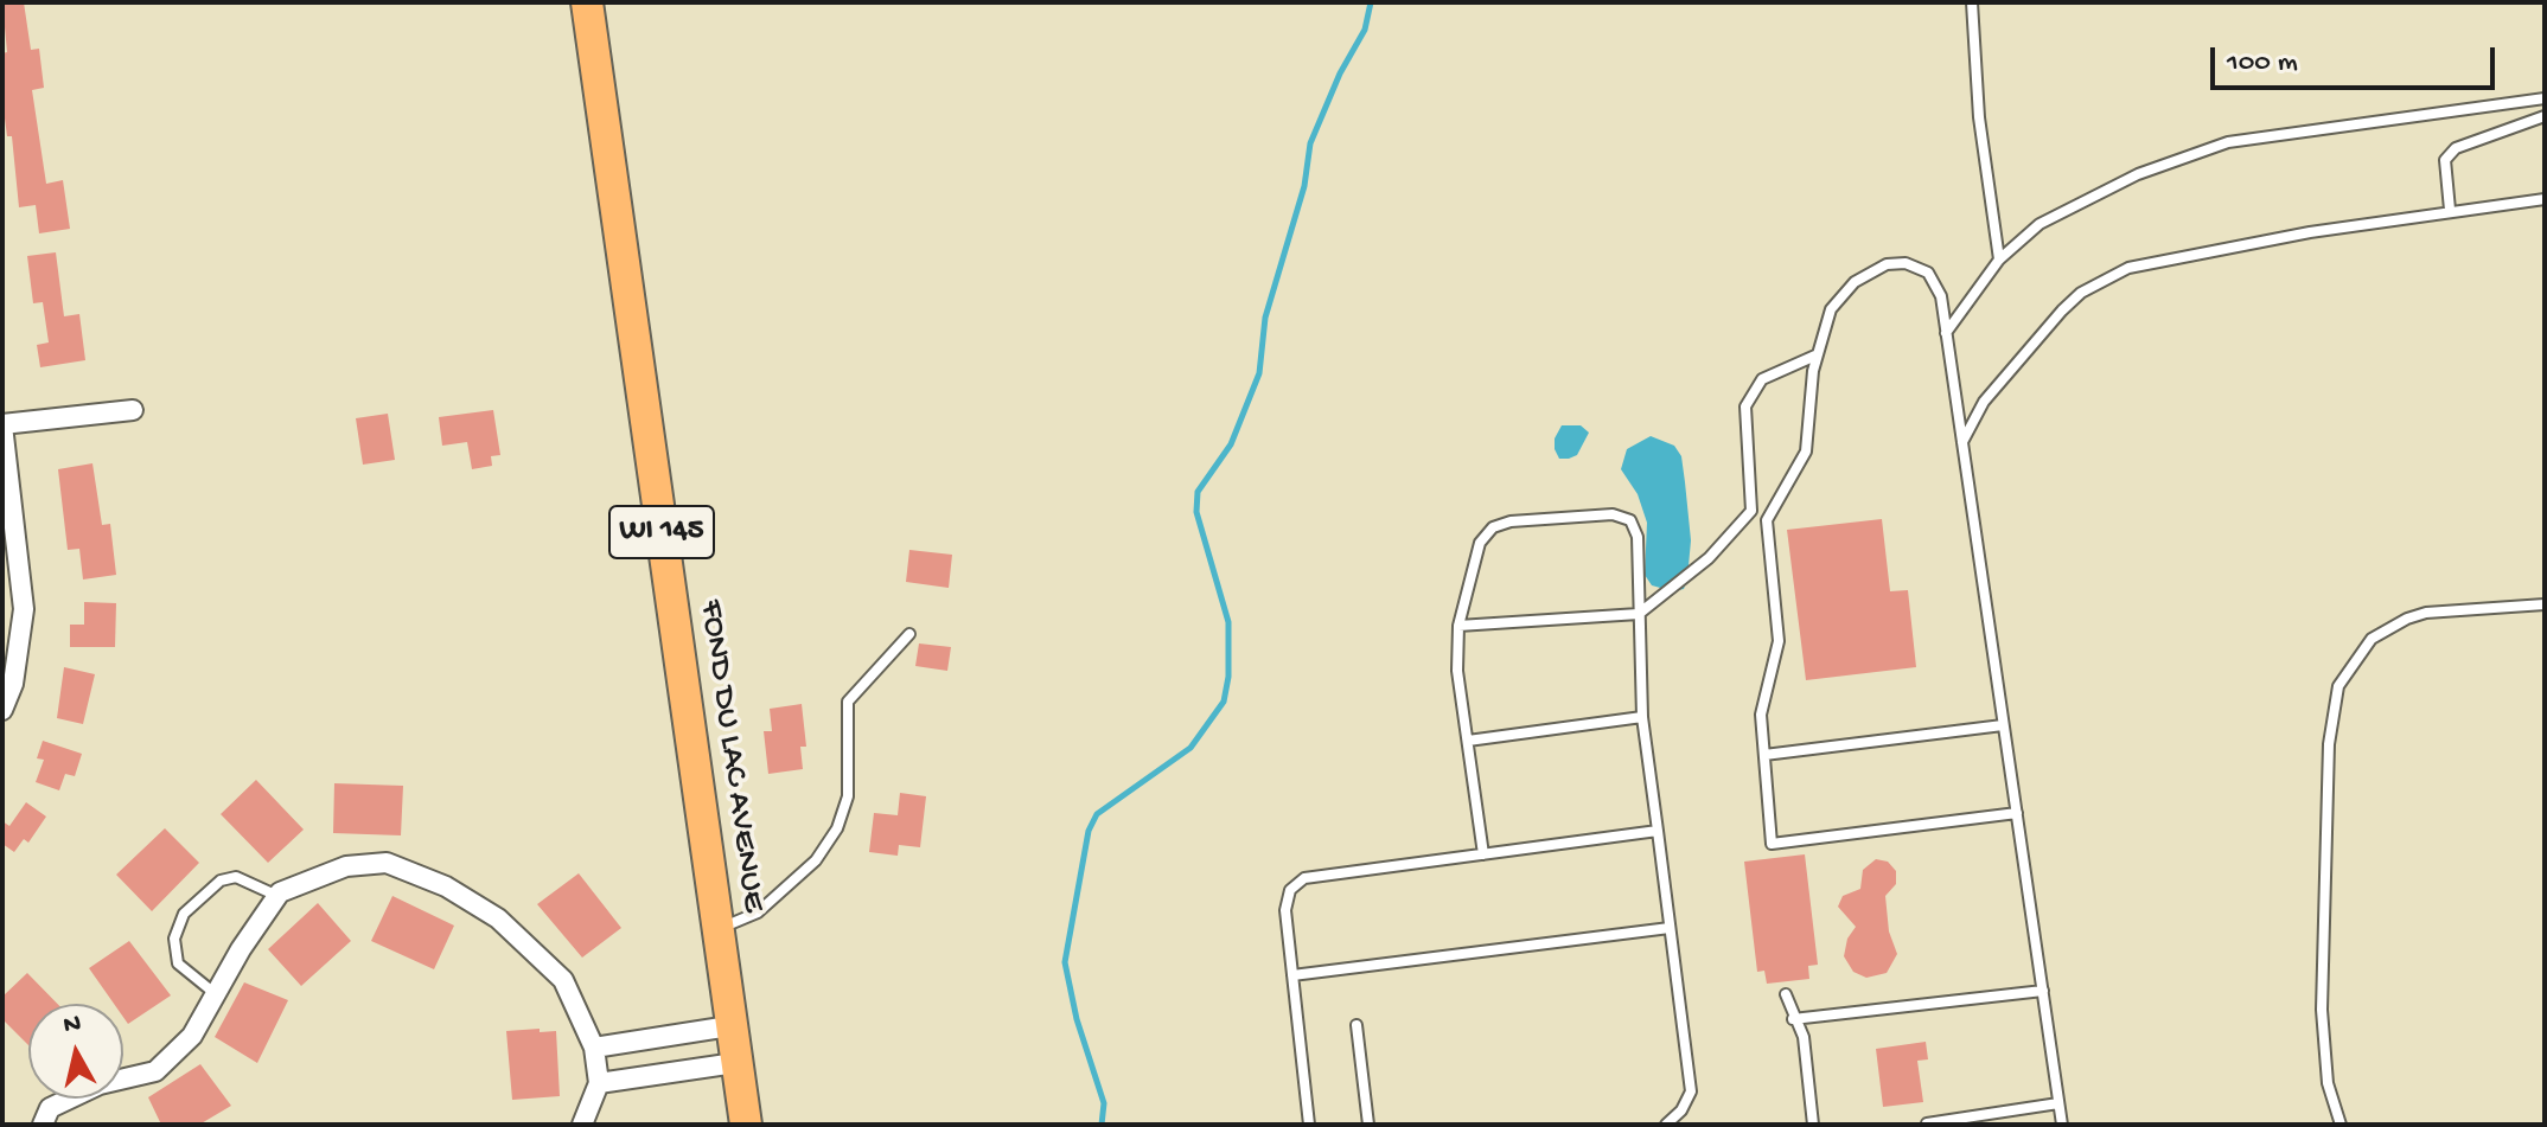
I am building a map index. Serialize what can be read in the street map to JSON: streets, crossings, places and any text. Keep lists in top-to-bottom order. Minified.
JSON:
{"streets":{"main road":["WI 145","FOND DU LAC AVENUE"]},"scale_bar":"100 m","north":"top"}
